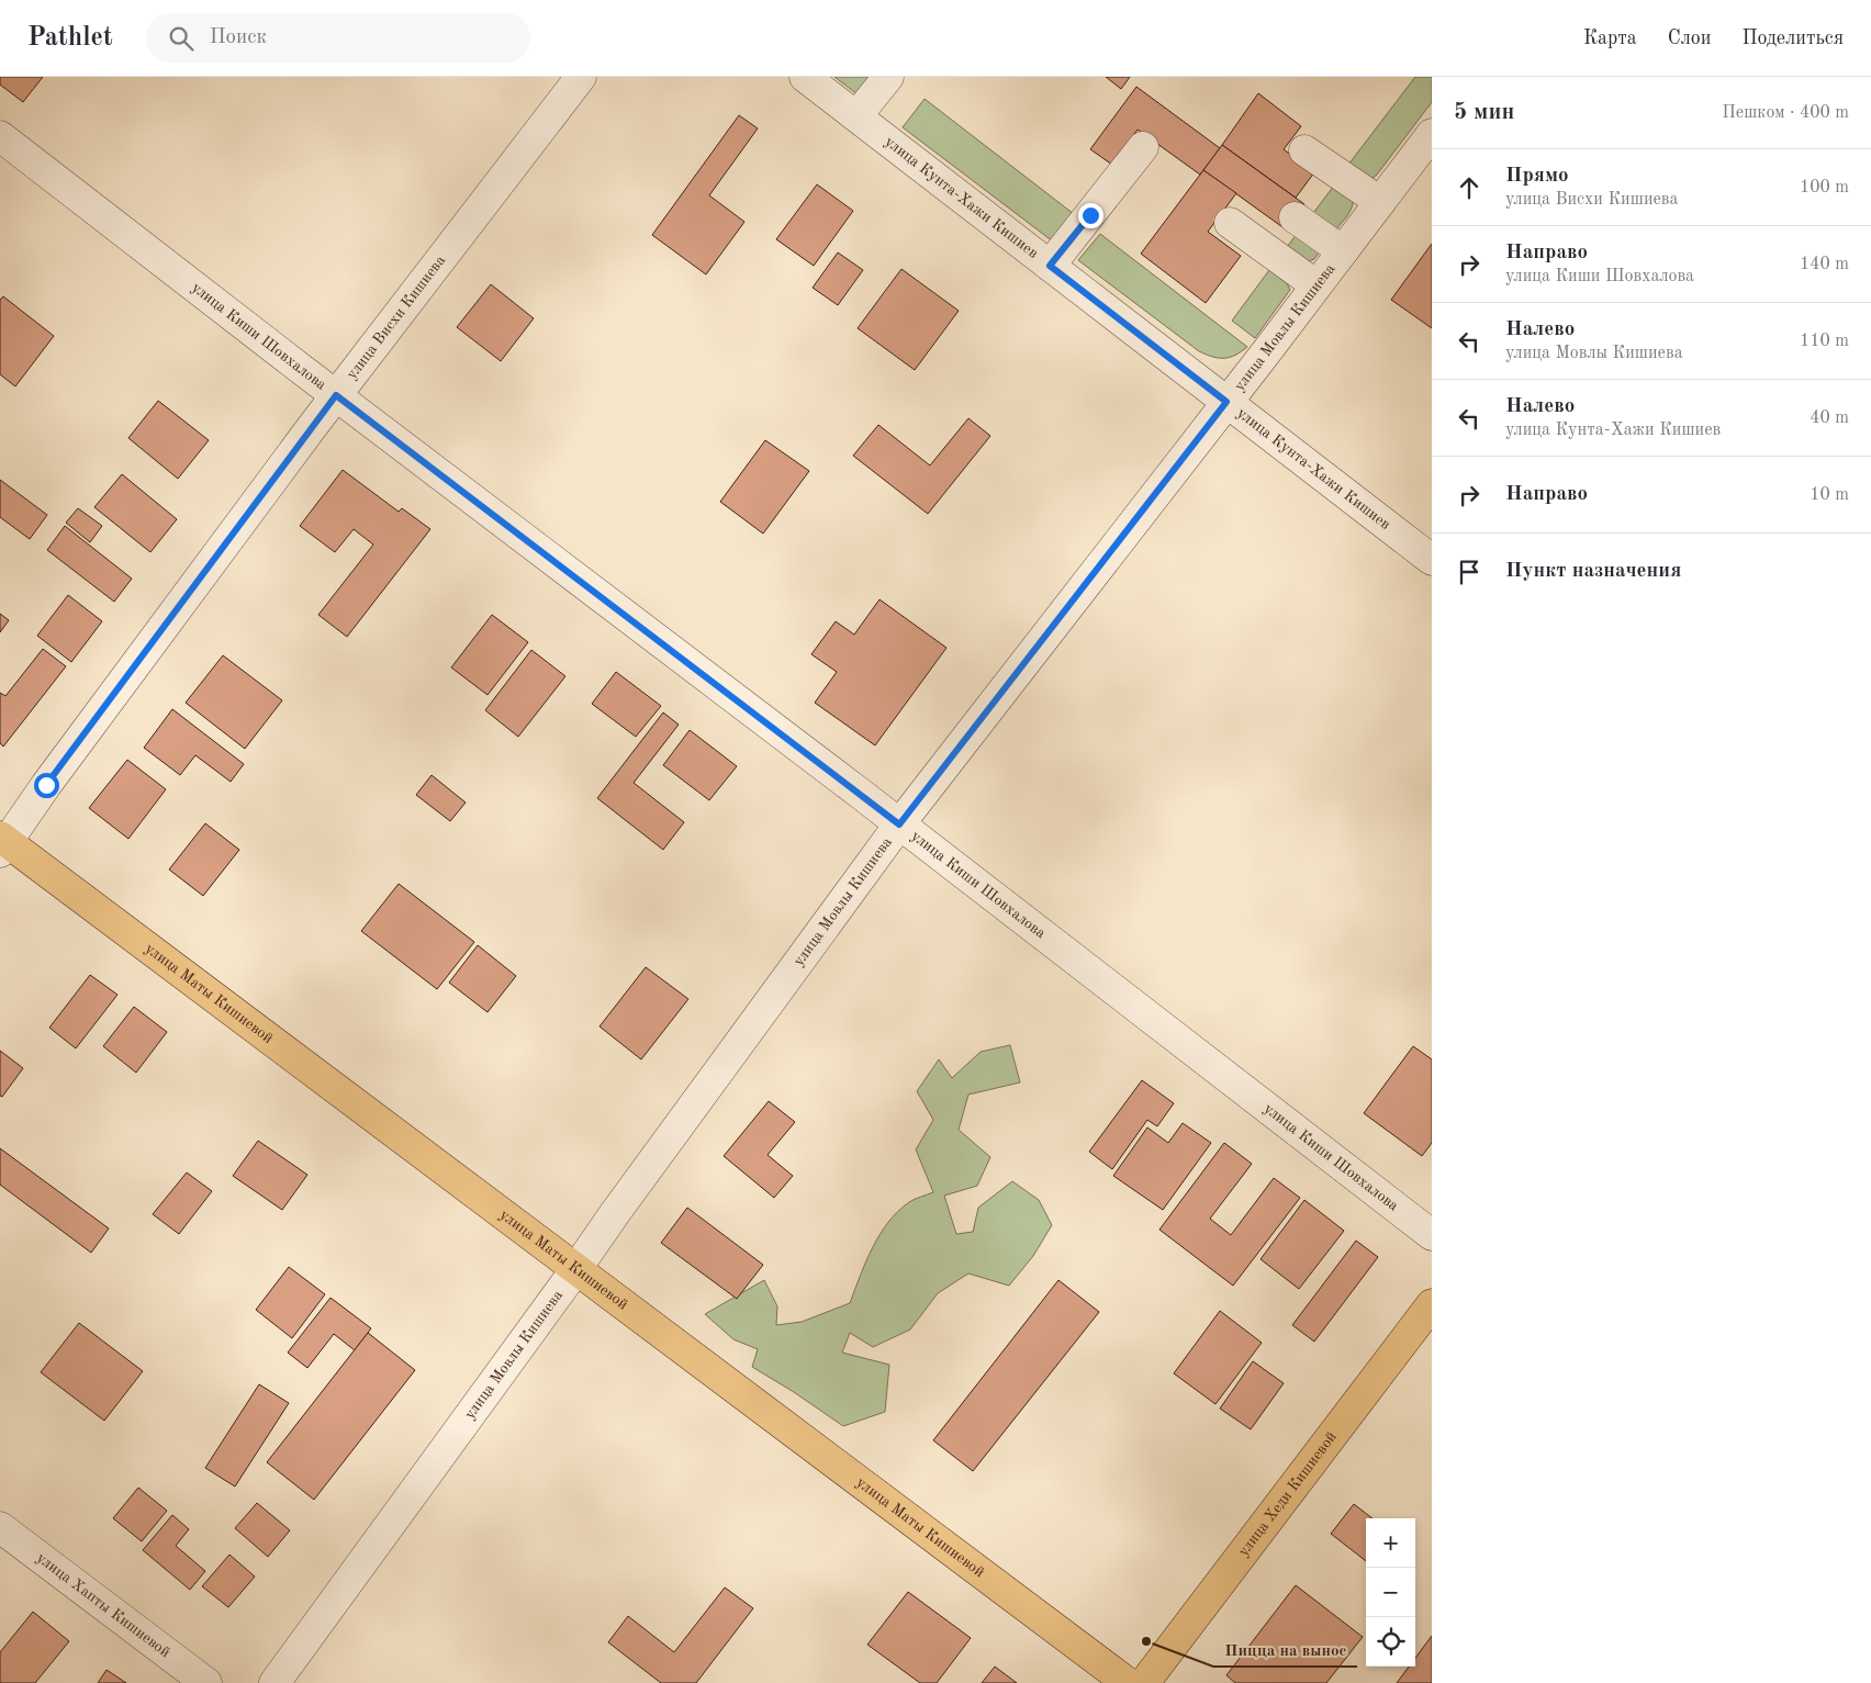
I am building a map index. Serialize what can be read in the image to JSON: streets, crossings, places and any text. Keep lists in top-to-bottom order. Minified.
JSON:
{"streets":{"main road":["улица Маты Кишиевой","улица Хеди Кишиевой"],"street":["улица Кунта-Хажи Кишиев","улица Висхи Кишиева","улица Мовлы Кишиева","улица Киши Шовхалова","улица Хапты Кишиевой"]},"crossings":[["улица Кунта-Хажи Кишиев","улица Мовлы Кишиева"],["улица Висхи Кишиева","улица Киши Шовхалова"],["улица Висхи Кишиева","улица Маты Кишиевой"],["улица Мовлы Кишиева","улица Киши Шовхалова"],["улица Мовлы Кишиева","улица Маты Кишиевой"]],"places":["Пицца на вынос"],"page":{"header":"Pathlet","search":"Поиск","nav":["Карта","Слои","Поделиться"],"heading":["5 мин","Пешком · 400 m"],"list":[["Прямо","улица Висхи Кишиева","100 m"],["Направо","улица Киши Шовхалова","140 m"],["Налево","улица Мовлы Кишиева","110 m"],["Налево","улица Кунта-Хажи Кишиев","40 m"],["Направо","10 m"],"Пункт назначения"],"map_buttons":["+","−"]}}
